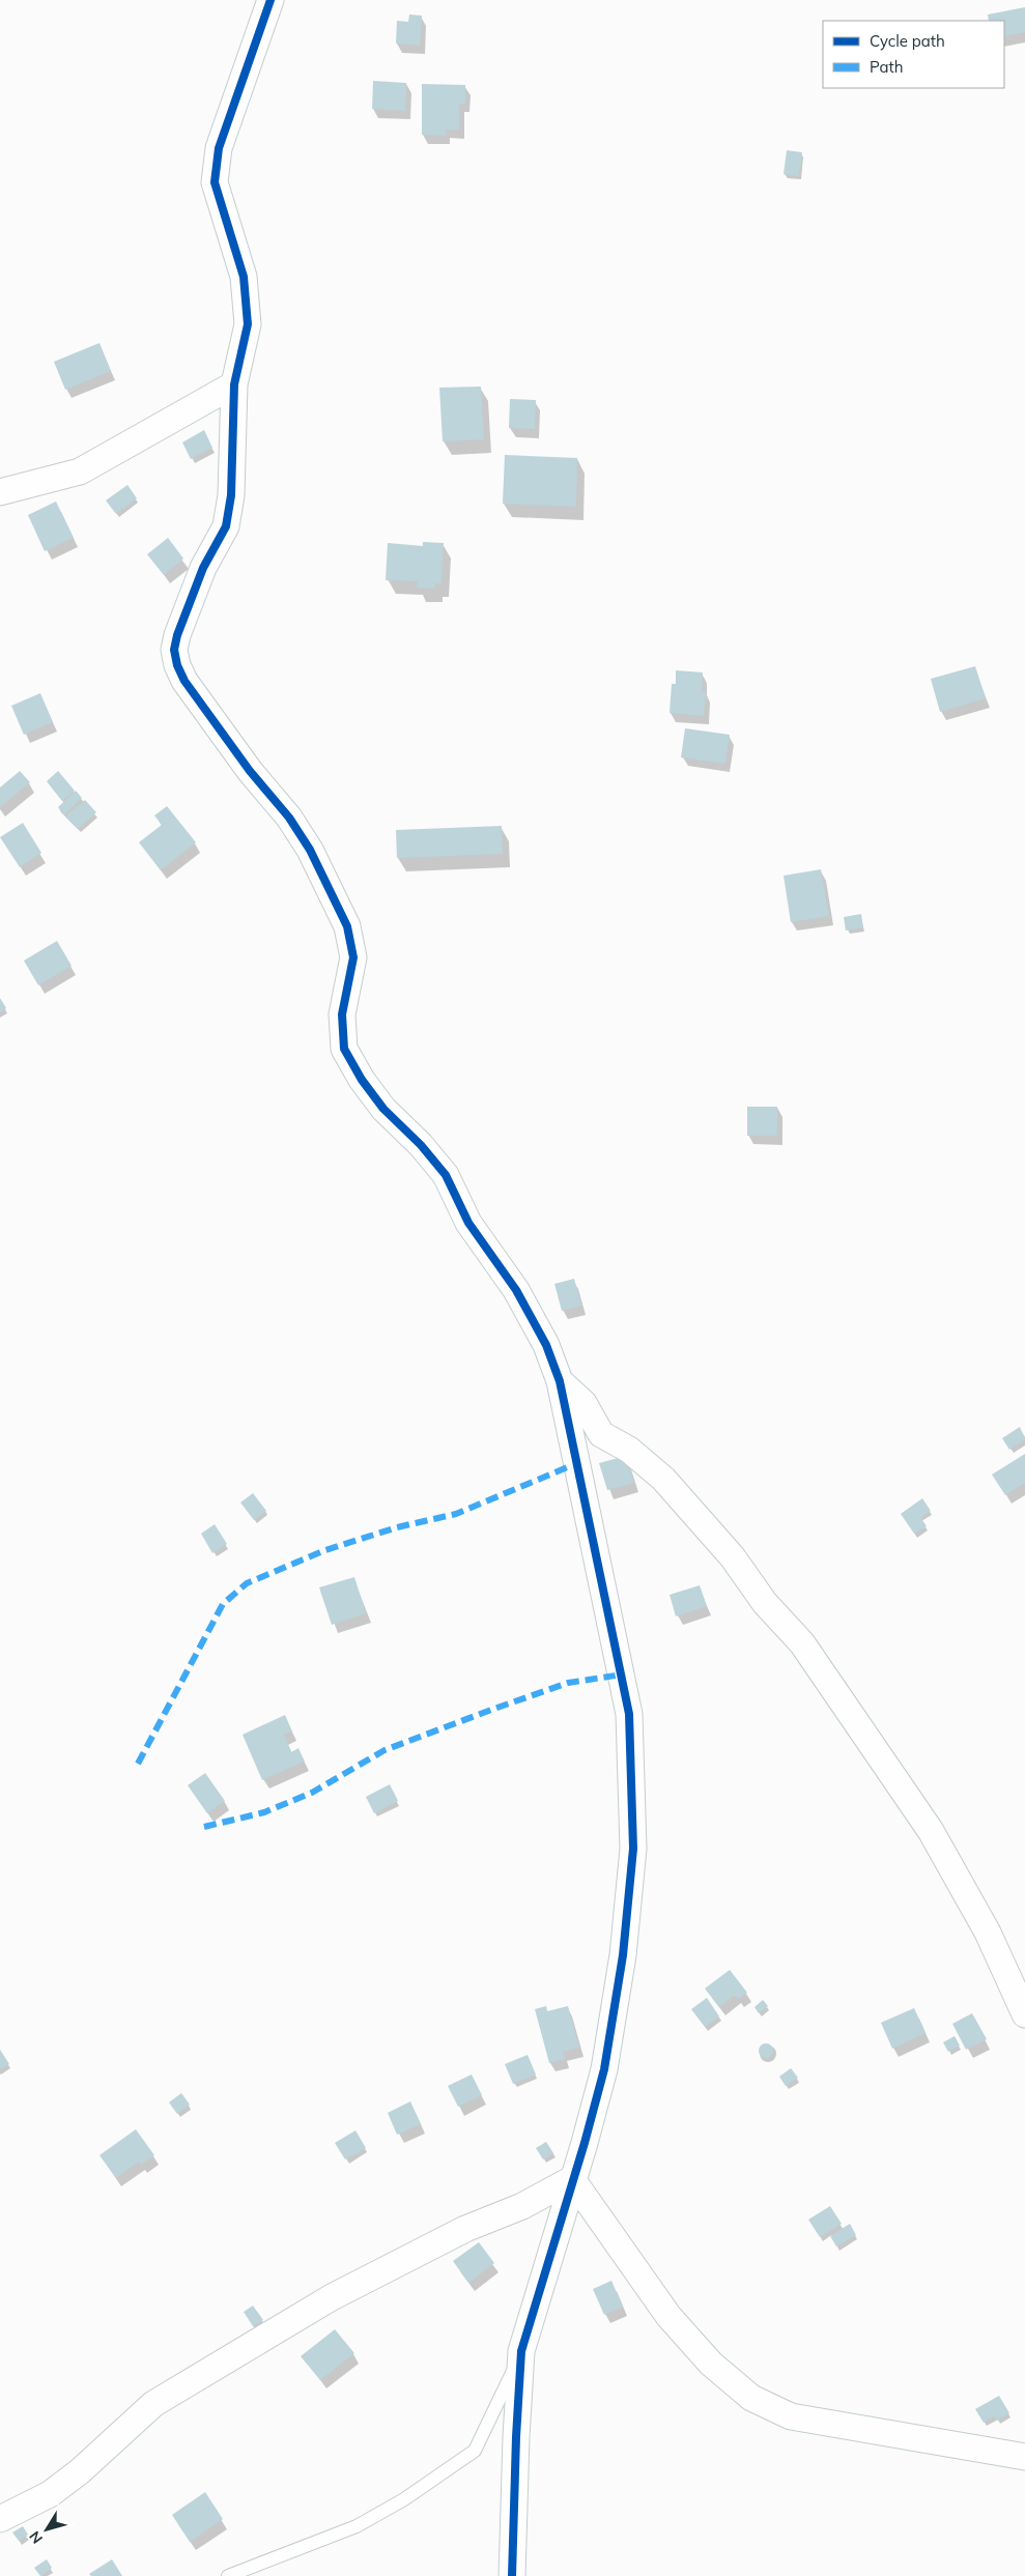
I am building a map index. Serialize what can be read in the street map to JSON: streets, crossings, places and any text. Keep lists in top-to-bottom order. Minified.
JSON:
{"legend":["Cycle path","Path"],"north":"bottom left"}
